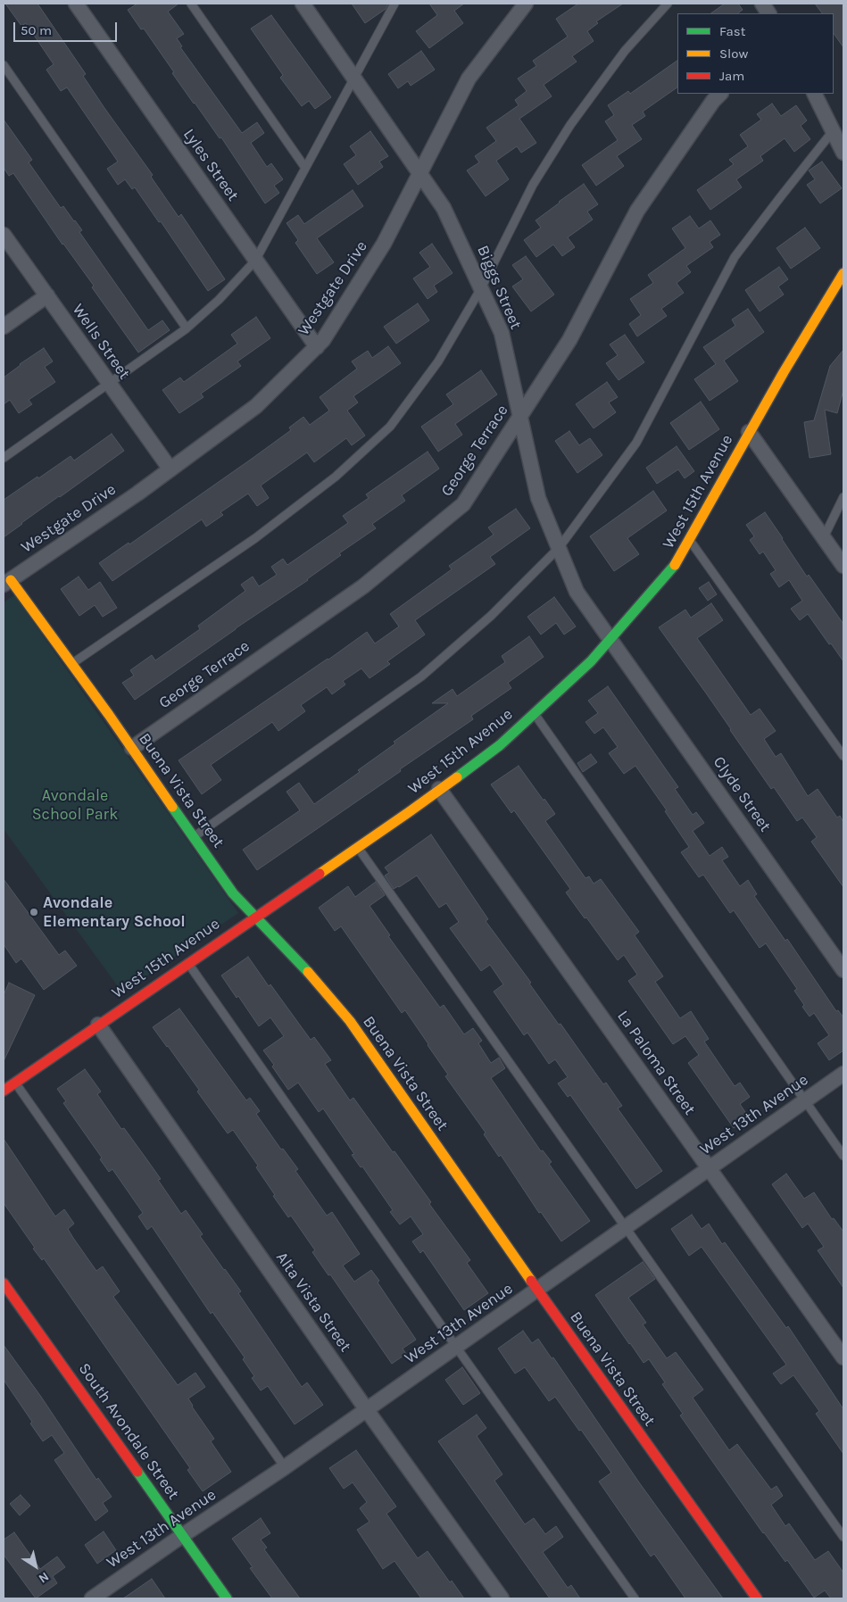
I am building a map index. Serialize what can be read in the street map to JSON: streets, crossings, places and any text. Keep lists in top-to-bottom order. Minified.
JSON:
{"streets":{"street":["Lyles Street","Biggs Street","Westgate Drive","Wells Street","George Terrace","West 15th Avenue","Buena Vista Street","Clyde Street","La Paloma Street","West 13th Avenue","Alta Vista Street","South Avondale Street"]},"crossings":[["Lyles Street","Westgate Drive"],["Biggs Street","Westgate Drive"],["Biggs Street","George Terrace"],["Biggs Street","West 15th Avenue"],["Biggs Street","Clyde Street"],["Westgate Drive","Wells Street"],["Westgate Drive","Buena Vista Street"],["George Terrace","Buena Vista Street"],["West 15th Avenue","Buena Vista Street"],["West 15th Avenue","Clyde Street"],["West 15th Avenue","La Paloma Street"],["West 15th Avenue","Alta Vista Street"],["Buena Vista Street","West 13th Avenue"],["La Paloma Street","West 13th Avenue"],["West 13th Avenue","Alta Vista Street"],["West 13th Avenue","South Avondale Street"]],"parks":["Avondale School Park"],"places":["Avondale Elementary School"],"legend":["Fast","Slow","Jam"],"scale_bar":"50 m","north":"bottom right"}
